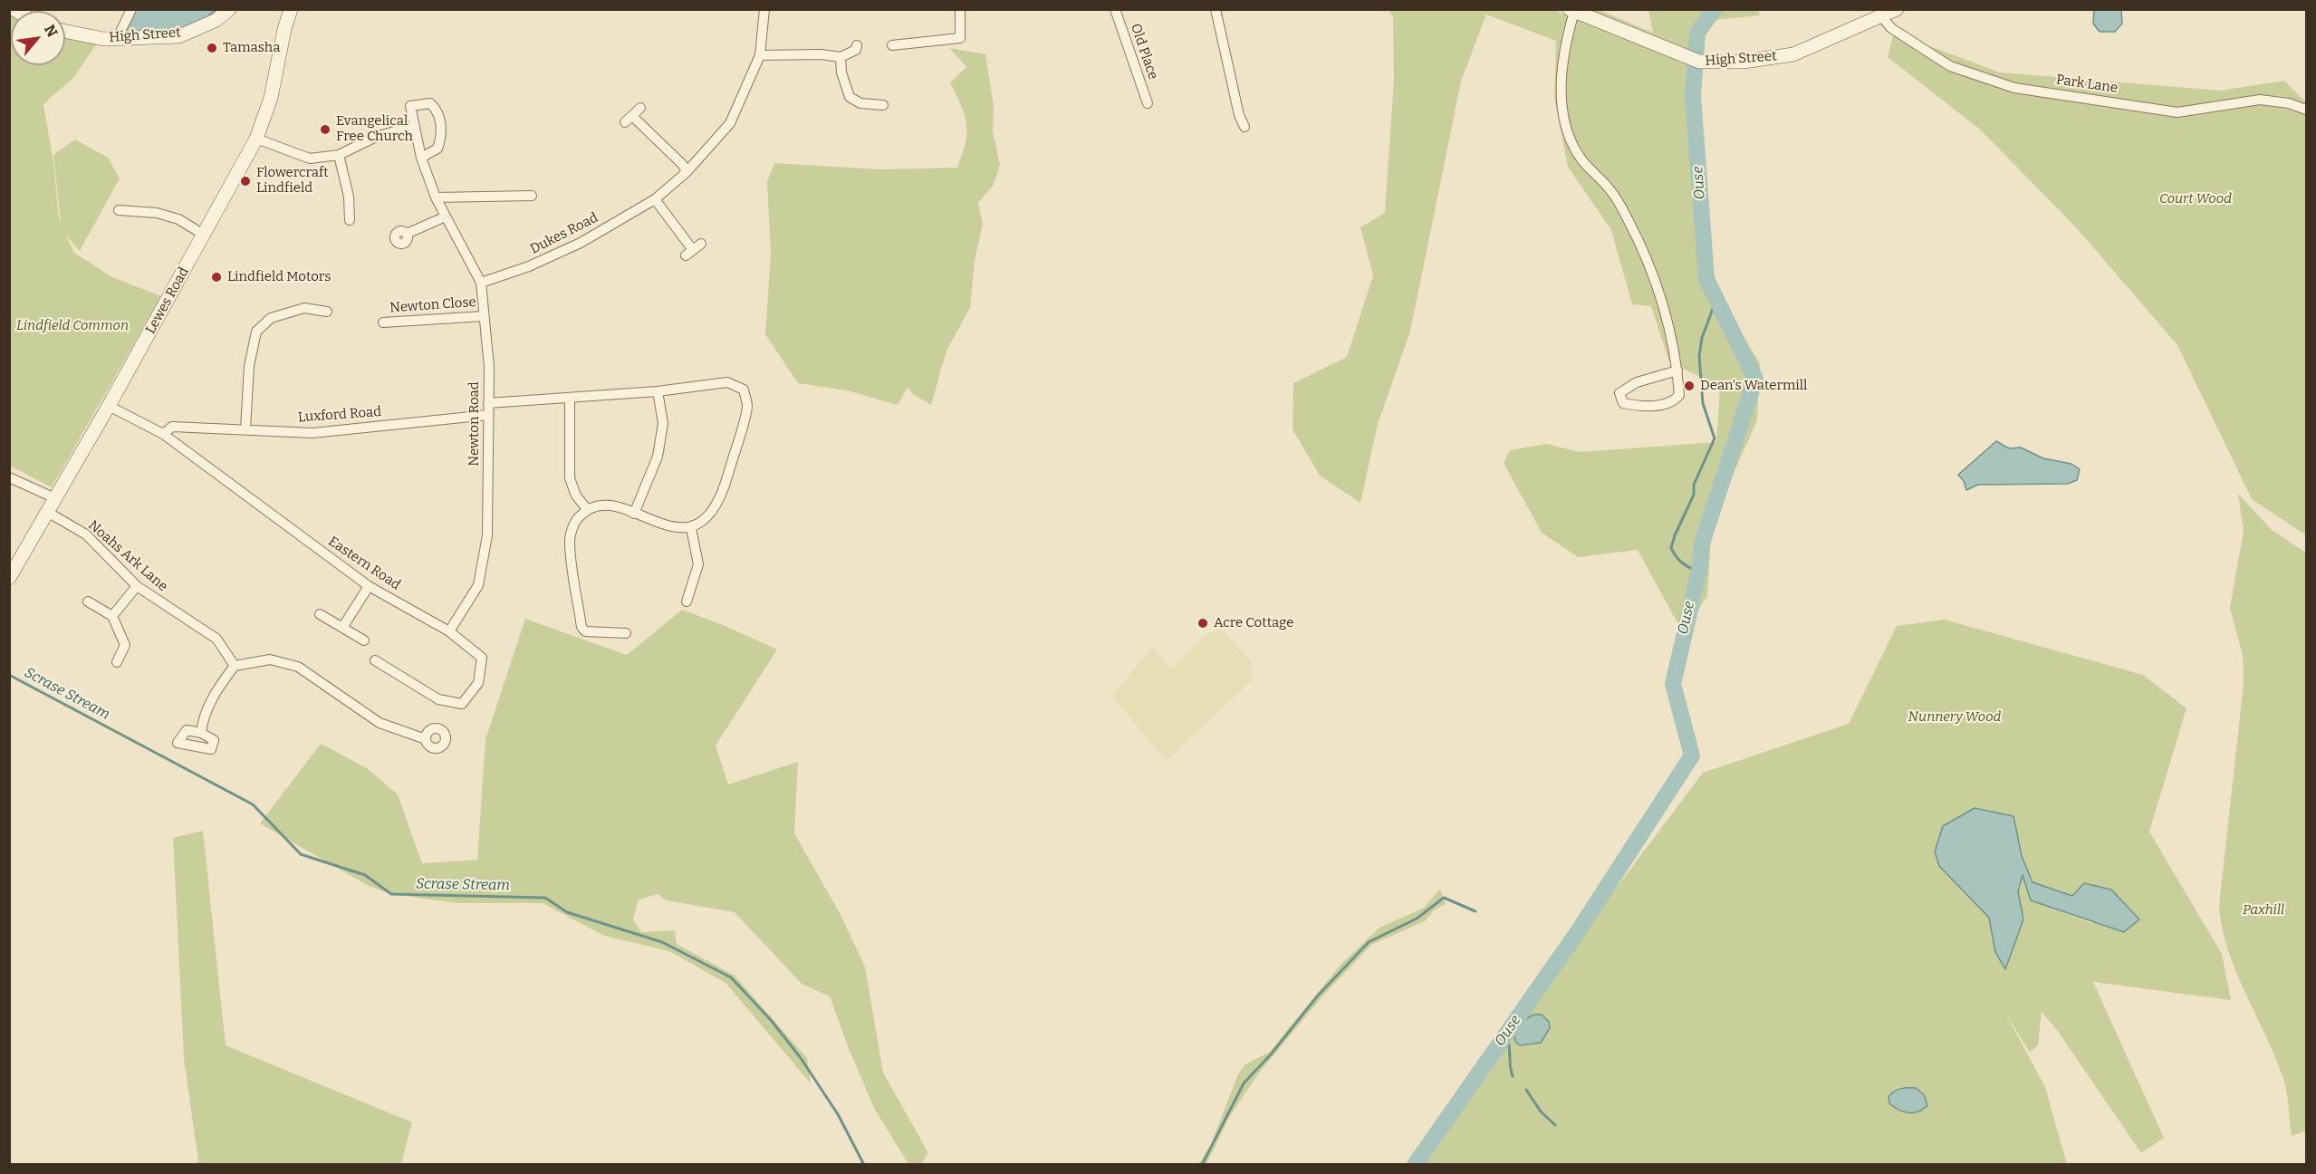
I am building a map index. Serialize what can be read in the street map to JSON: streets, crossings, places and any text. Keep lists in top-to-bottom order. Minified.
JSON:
{"streets":{"main road":["High Street","Lewes Road"],"street":["Old Place","Park Lane","Dukes Road","Newton Close","Luxford Road","Newton Road","Noahs Ark Lane","Eastern Road"]},"crossings":[["High Street","Park Lane"],["Dukes Road","Newton Road"],["Lewes Road","Noahs Ark Lane"],["Lewes Road","Eastern Road"],["Newton Close","Newton Road"],["Luxford Road","Newton Road"],["Luxford Road","Eastern Road"],["Newton Road","Eastern Road"]],"water":["Ouse","Scrase Stream"],"parks":["Court Wood","Lindfield Common","Nunnery Wood","Paxhill"],"places":["Tamasha","Evangelical Free Church","Flowercraft Lindfield","Lindfield Motors","Dean's Watermill","Acre Cottage"],"north":"top right"}
